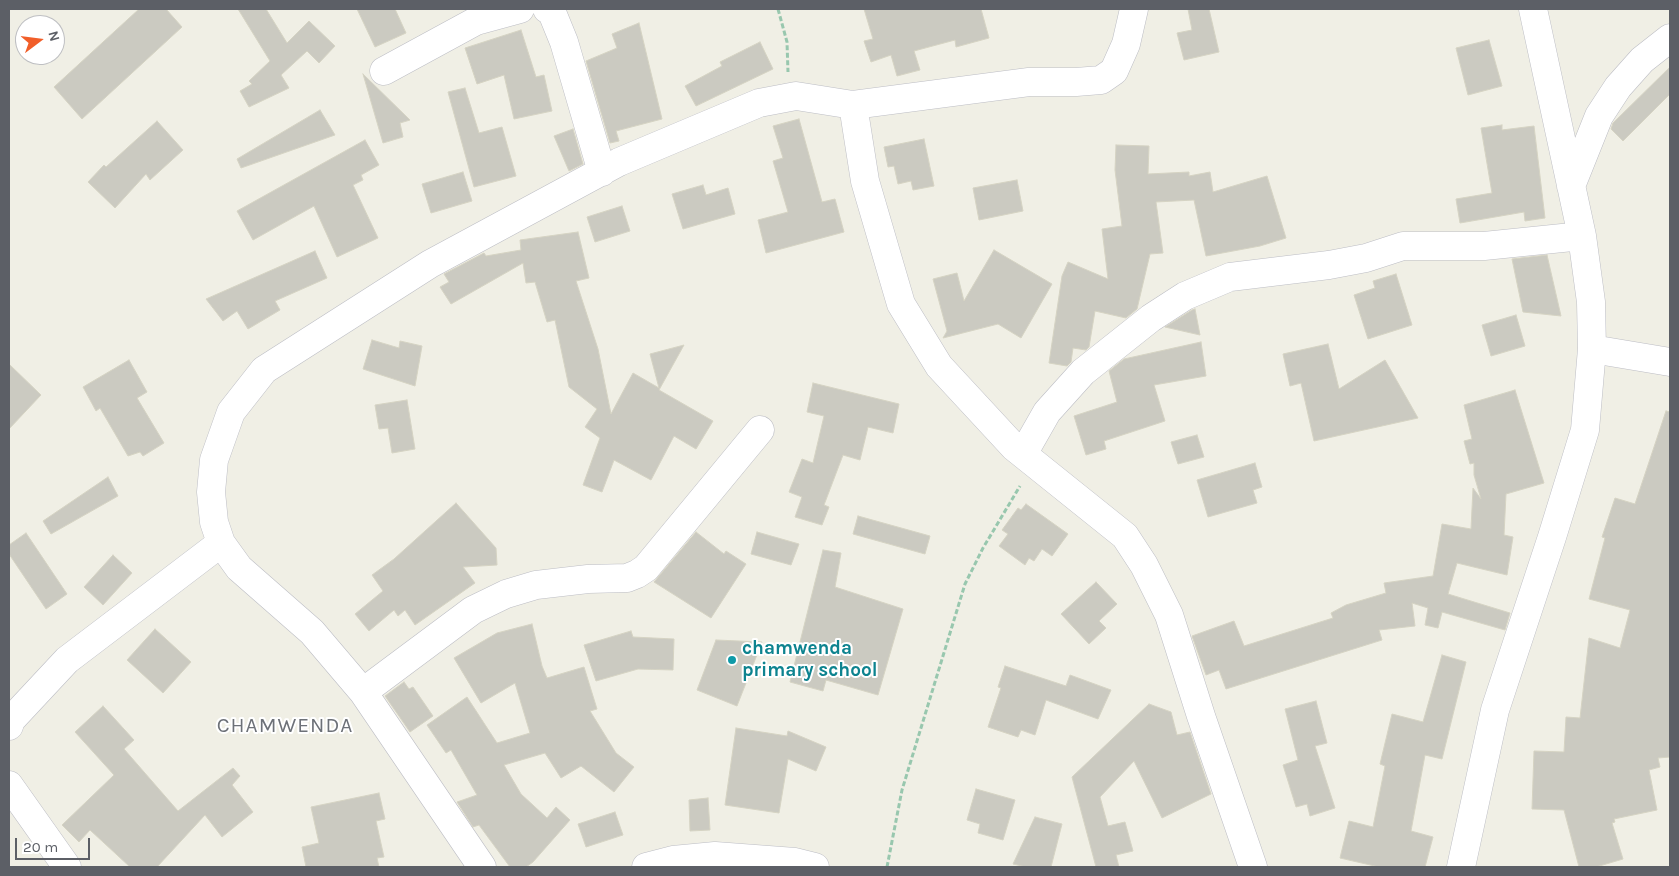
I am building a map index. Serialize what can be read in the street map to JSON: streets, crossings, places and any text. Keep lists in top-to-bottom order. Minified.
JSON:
{"districts":["CHAMWENDA"],"places":["chamwenda primary school"],"scale_bar":"20 m","north":"right"}
